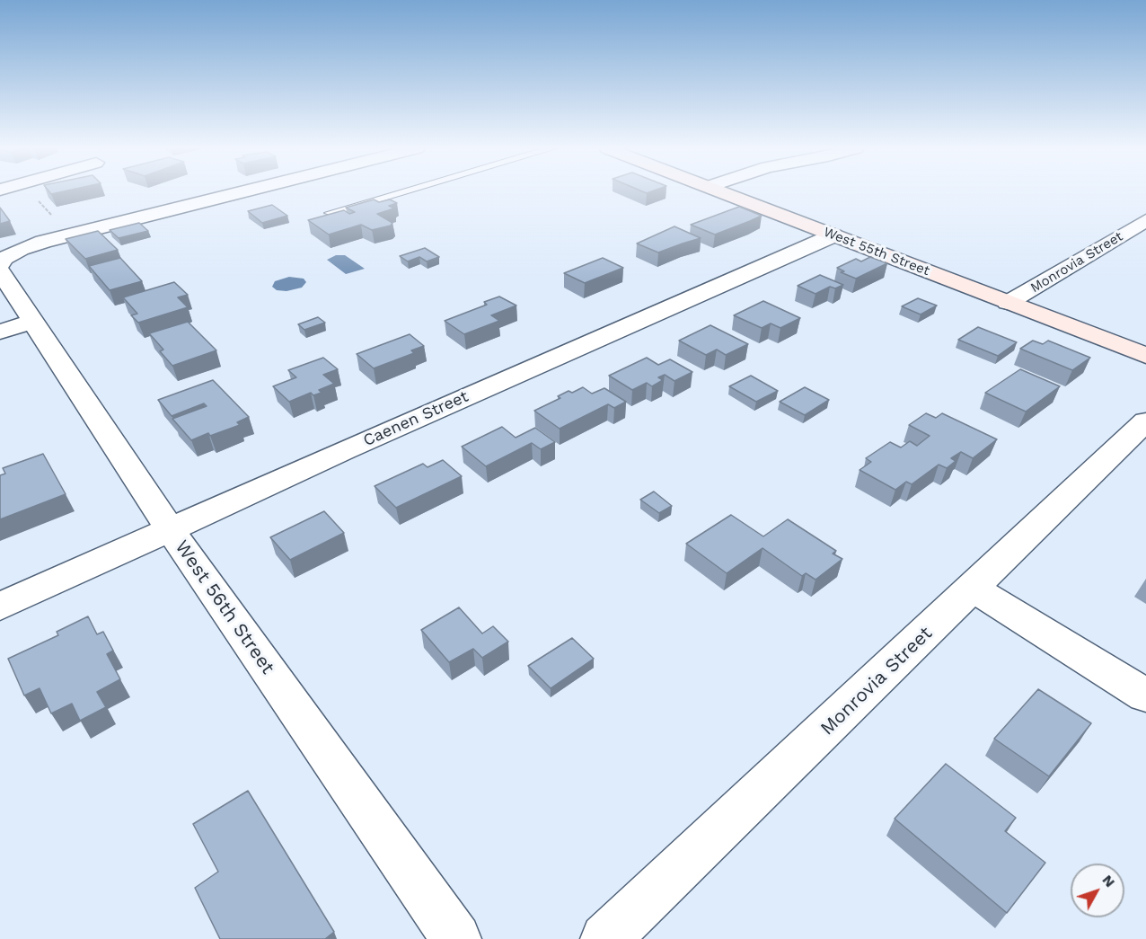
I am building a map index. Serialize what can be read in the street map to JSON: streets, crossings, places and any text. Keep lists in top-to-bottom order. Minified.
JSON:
{"streets":{"street":["West 55th Street","Monrovia Street","Caenen Street","West 56th Street"]},"crossings":[["West 55th Street","Monrovia Street"],["West 55th Street","Caenen Street"],["Caenen Street","West 56th Street"]],"north":"top right"}
